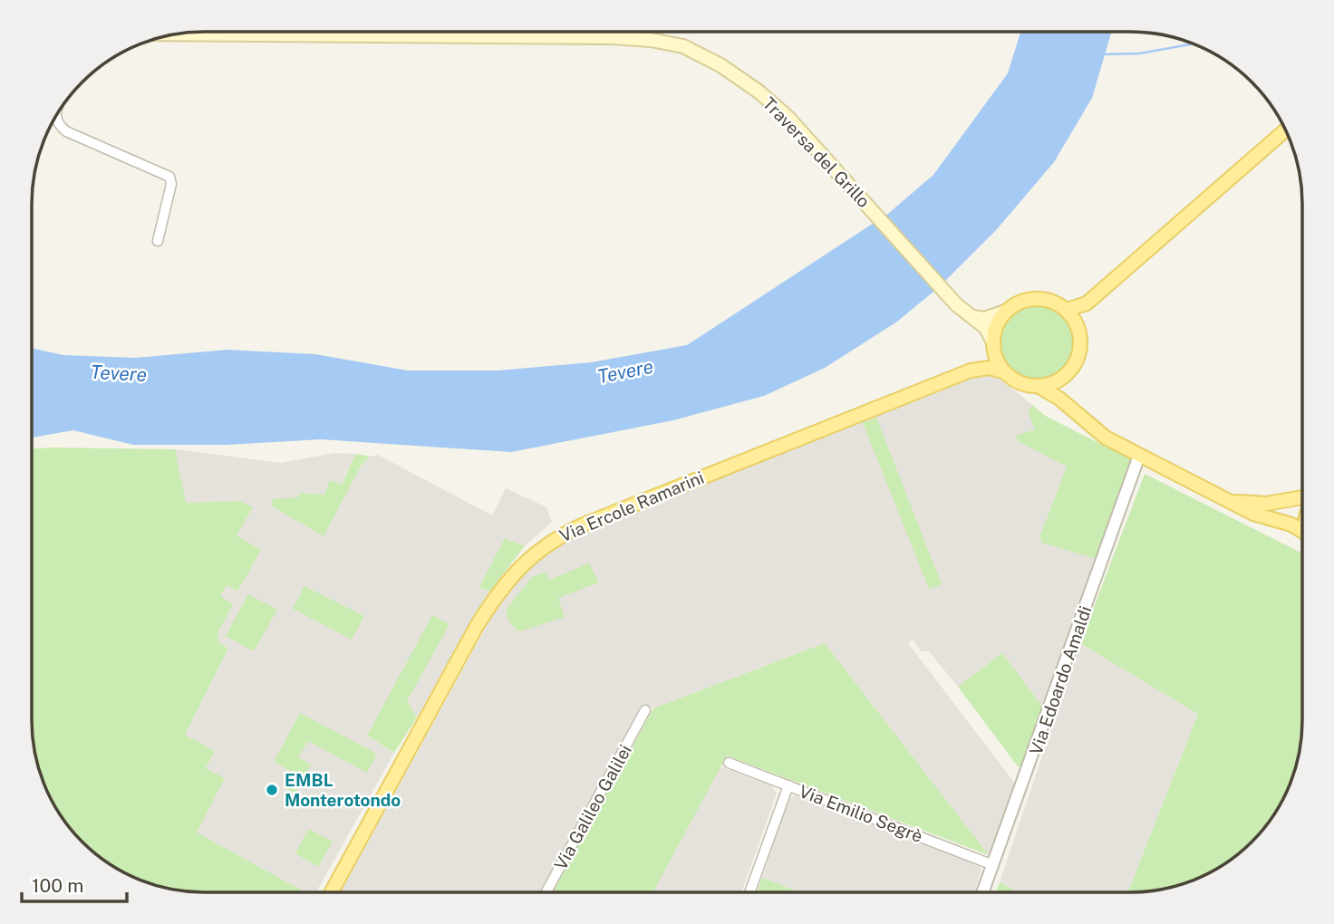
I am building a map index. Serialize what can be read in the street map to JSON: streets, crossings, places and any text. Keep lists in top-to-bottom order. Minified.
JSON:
{"streets":{"main road":["Traversa del Grillo","Via Ercole Ramarini"],"street":["Via Edoardo Amaldi","Via Galileo Galilei","Via Emilio Segrè"]},"crossings":[["Traversa del Grillo","Via Ercole Ramarini"],["Via Edoardo Amaldi","Via Emilio Segrè"]],"water":["Tevere"],"places":["EMBL Monterotondo"],"scale_bar":"100 m"}
